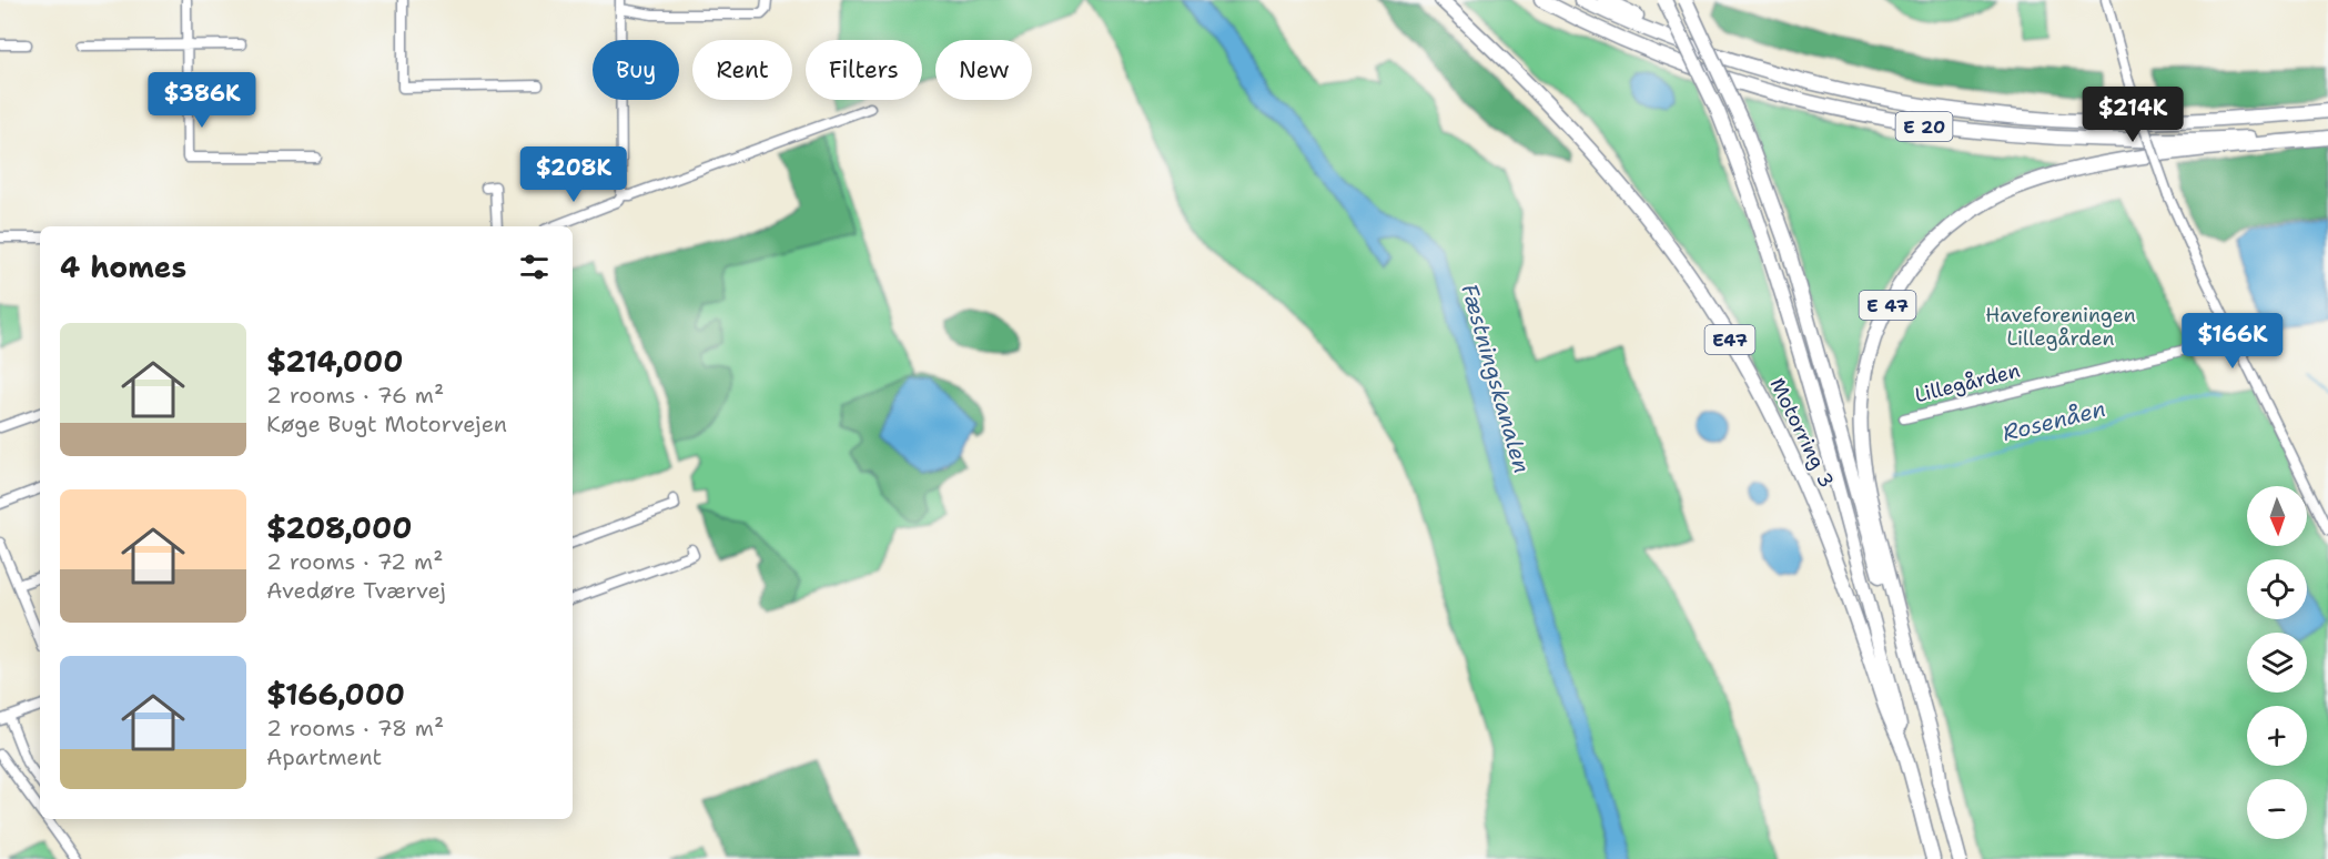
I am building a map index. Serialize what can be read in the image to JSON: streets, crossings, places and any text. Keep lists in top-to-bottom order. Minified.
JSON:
{"streets":{"highway":["E 20","E 47","E47","Motorring 3"],"street":["Lillegården"]},"crossings":[["E 47","Motorring 3"]],"water":["Fæstningskanalen","Rosenåen"],"parks":["Haveforeningen Lillegården"],"north":"bottom","page":{"chip":["Buy","Rent","Filters","New"],"price":["$386K","$214K","$208K","$166K"],"heading":"4 homes","list":[{"name":"$214,000","note":"2 rooms · 76 m² · Køge Bugt Motorvejen"},{"name":"$208,000","note":"2 rooms · 72 m² · Avedøre Tværvej"},{"name":"$166,000","note":"2 rooms · 78 m² · Apartment"}],"map_buttons":["+","−"]}}
